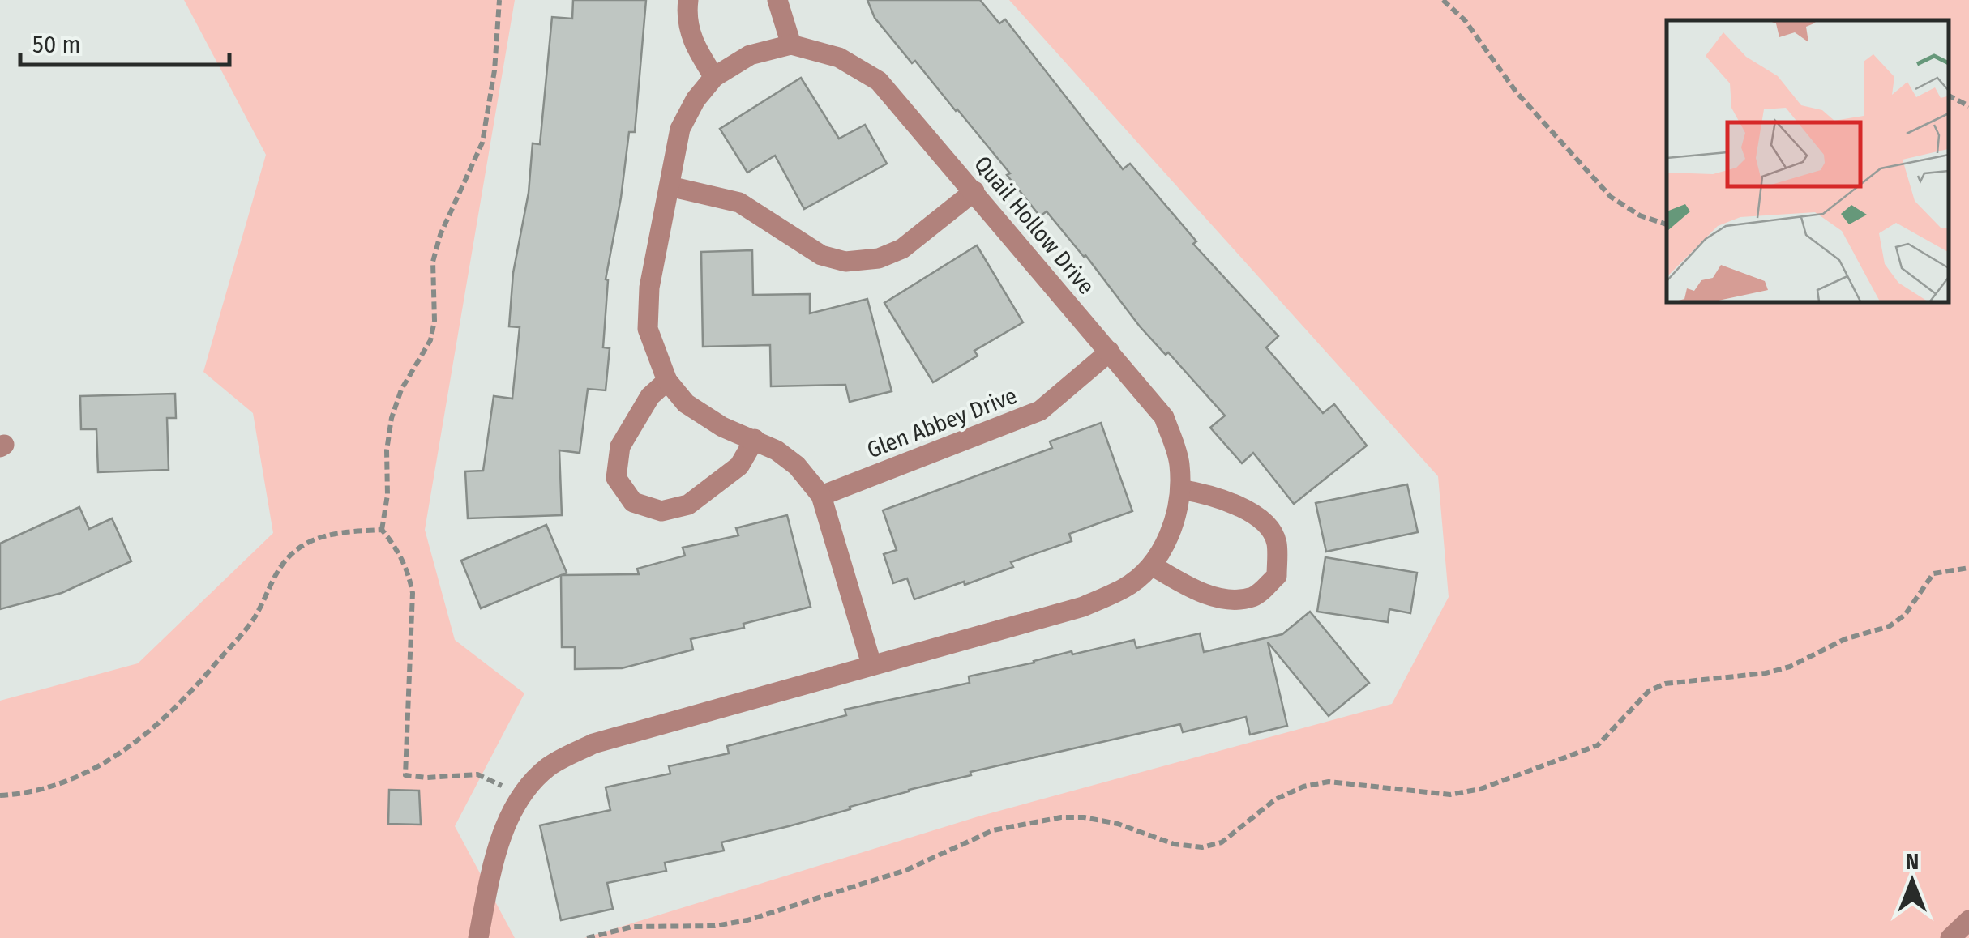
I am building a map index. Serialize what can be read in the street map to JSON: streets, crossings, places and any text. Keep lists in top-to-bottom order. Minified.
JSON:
{"streets":{"street":["Quail Hollow Drive","Glen Abbey Drive"]},"crossings":[["Quail Hollow Drive","Glen Abbey Drive"]],"scale_bar":"50 m","north":"top"}
